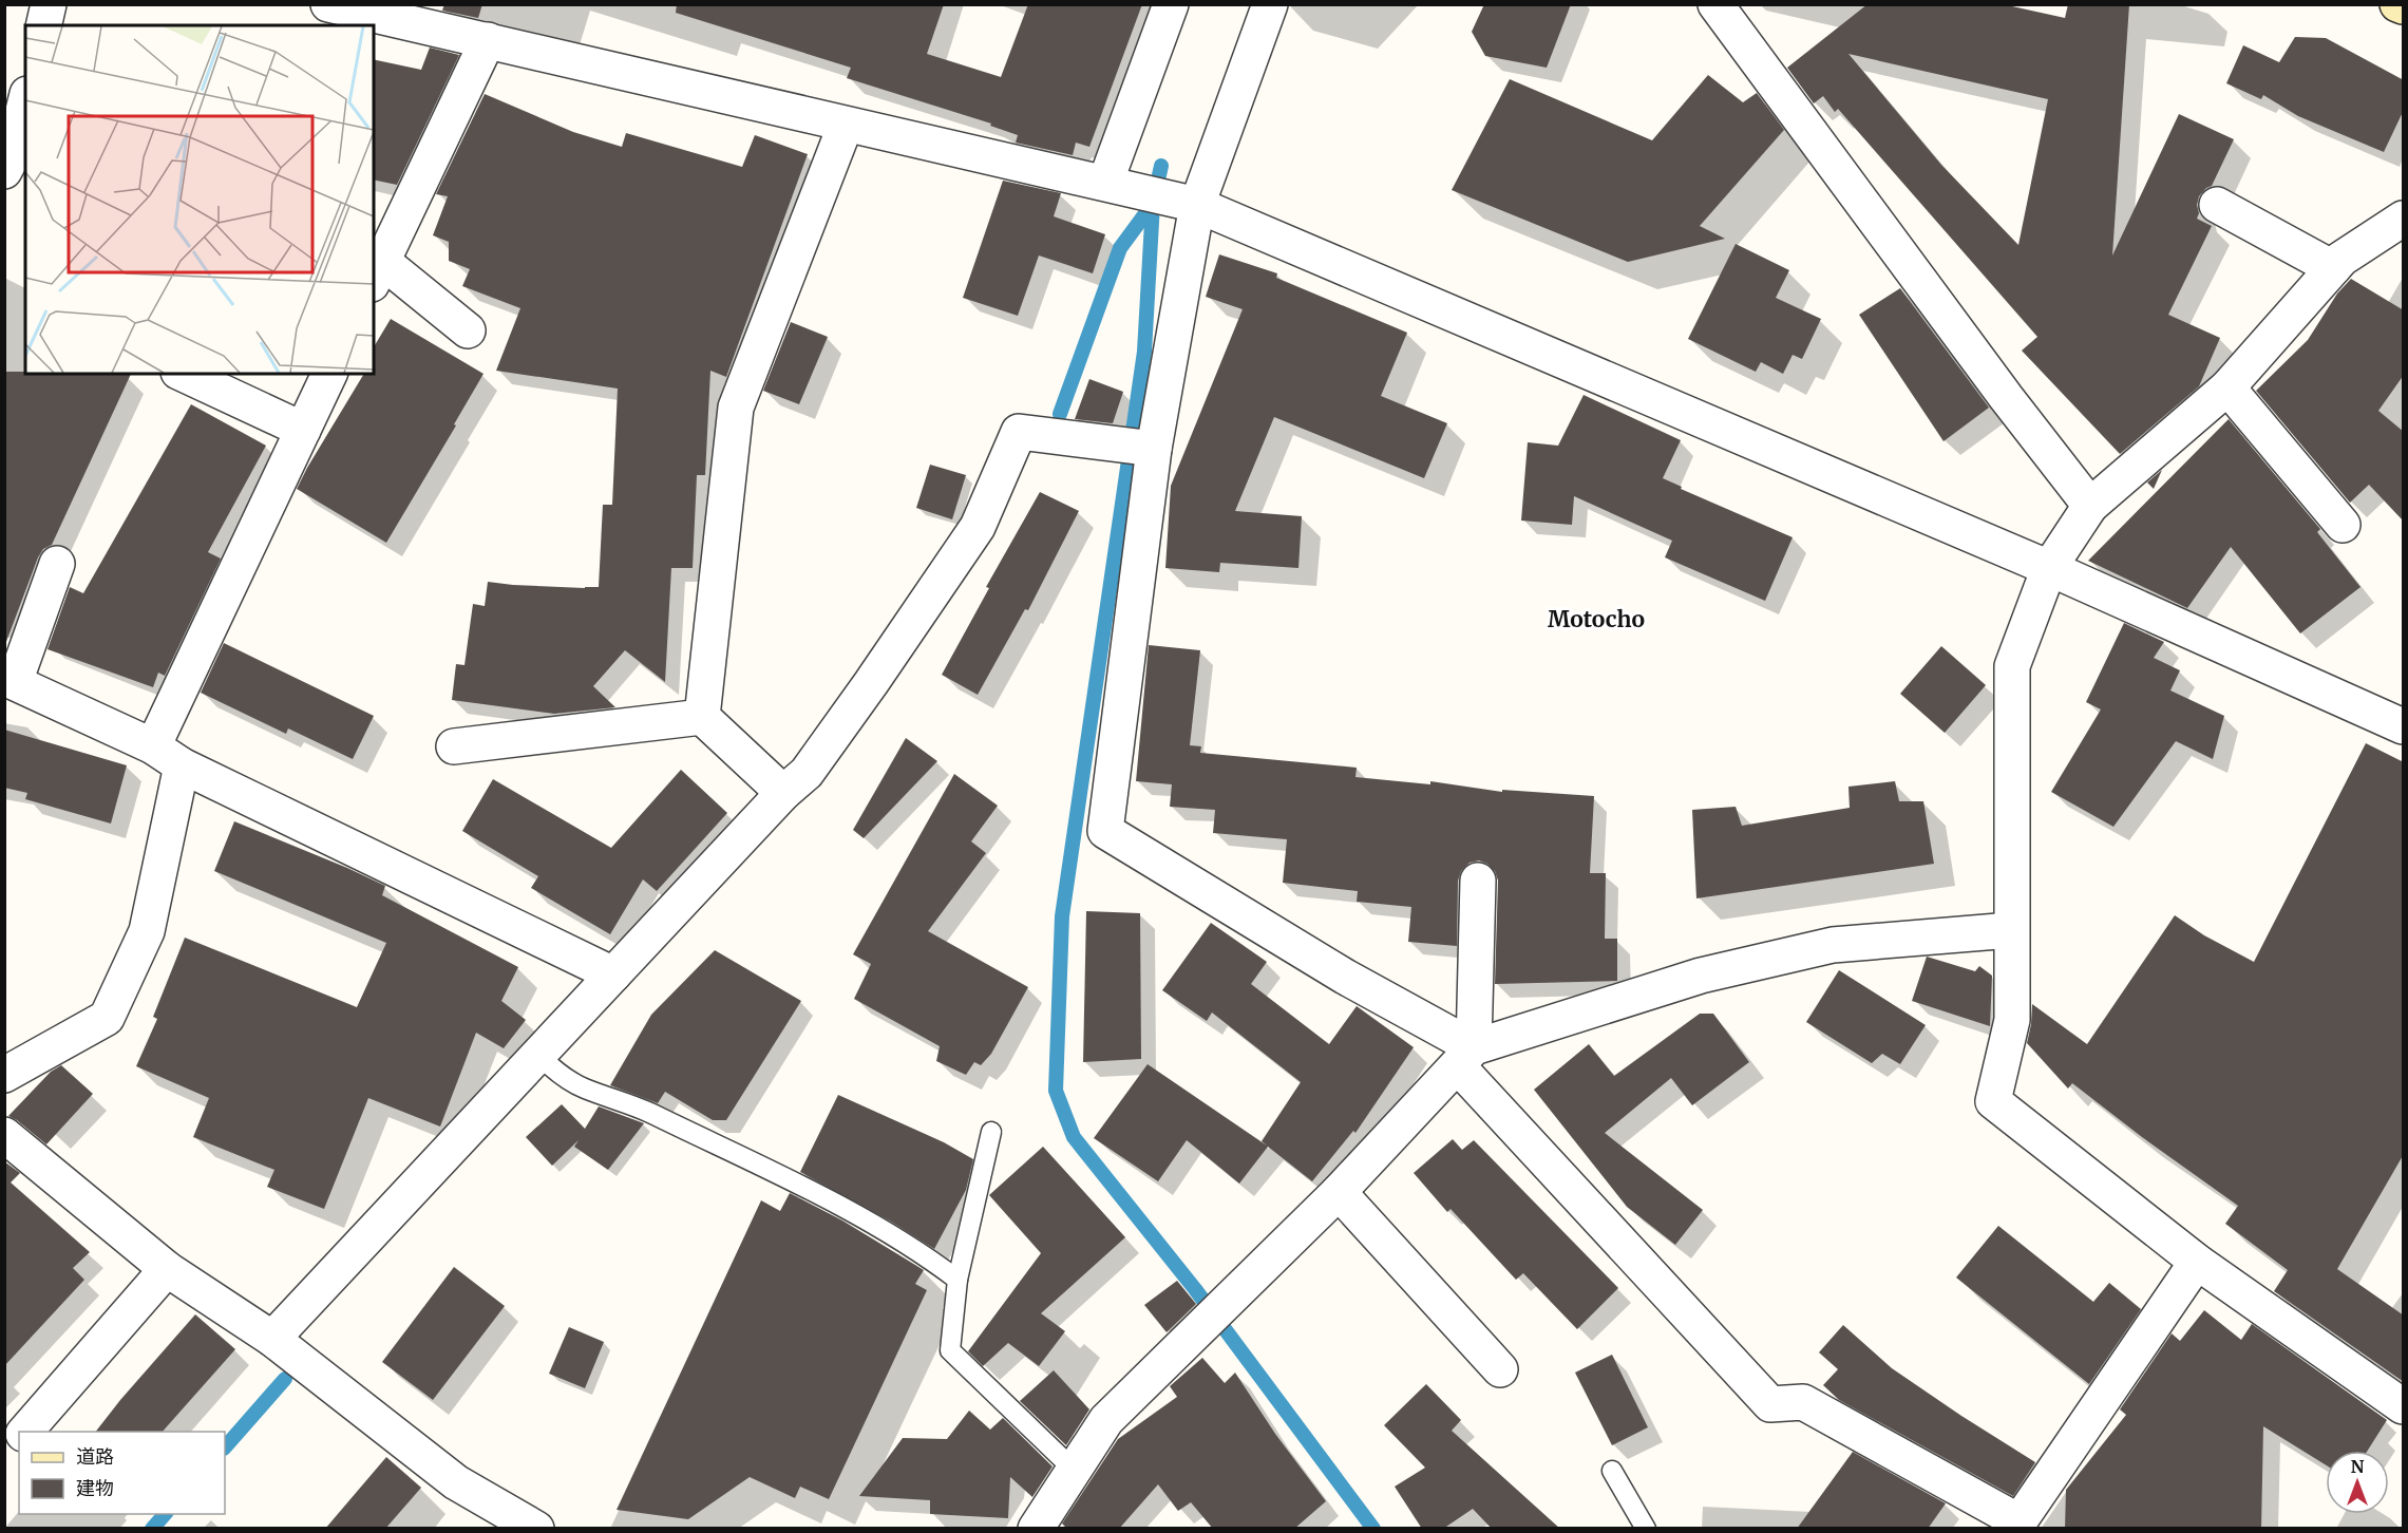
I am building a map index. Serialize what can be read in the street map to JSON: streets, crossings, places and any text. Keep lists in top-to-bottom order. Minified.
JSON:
{"districts":["Motocho"],"legend":["道路","建物"],"north":"top"}
